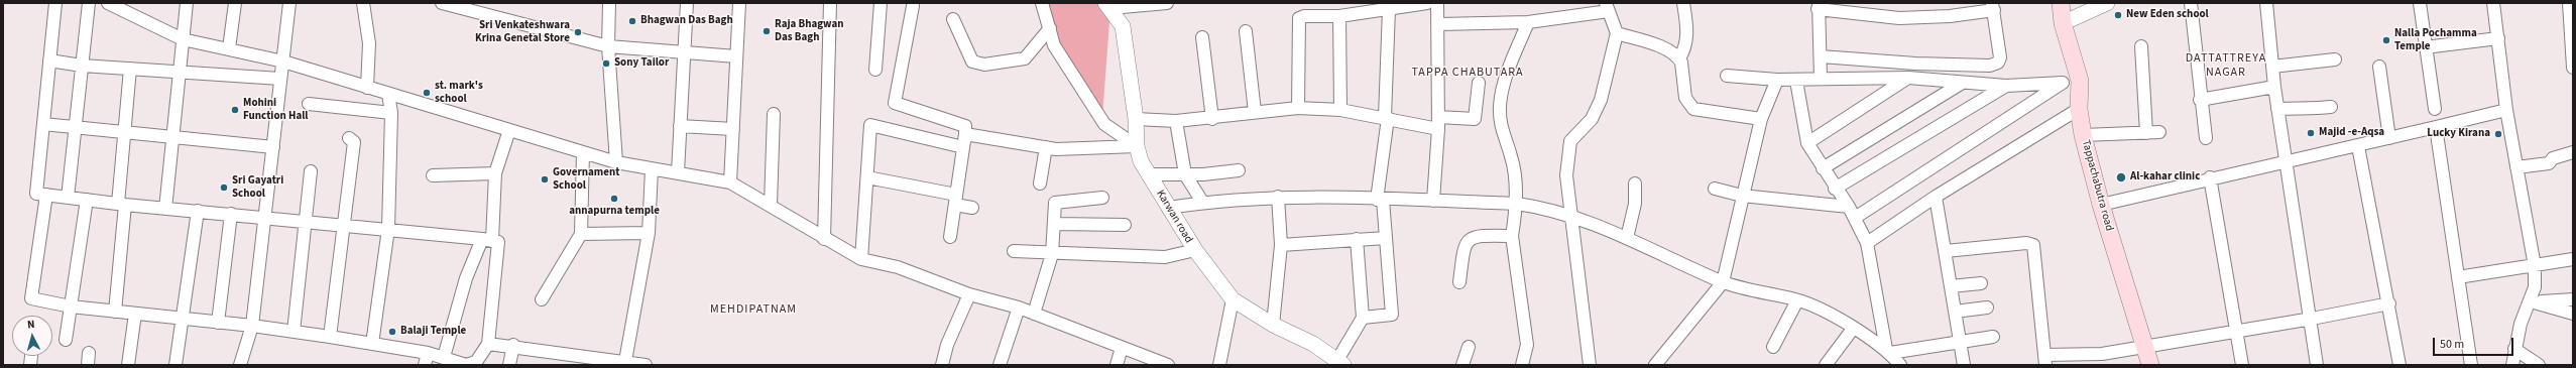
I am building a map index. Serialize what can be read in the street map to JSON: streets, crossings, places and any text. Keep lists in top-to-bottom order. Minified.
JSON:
{"streets":{"main road":["Tappachabutra road"],"street":["Karwan road"]},"districts":["DATTATTREYA NAGAR","TAPPA CHABUTARA","MEHDIPATNAM"],"places":["New Eden school","Bhagwan Das Bagh","Raja Bhagwan Das Bagh","Sri Venkateshwara Krina Genetal Store","Nalla Pochamma Temple","Sony Tailor","st. mark's school","Mohini Function Hall","Majid -e-Aqsa","Lucky Kirana","Al-kahar clinic","Governament School","Sri Gayatri School","annapurna temple","Balaji Temple"],"scale_bar":"50 m","north":"top"}
